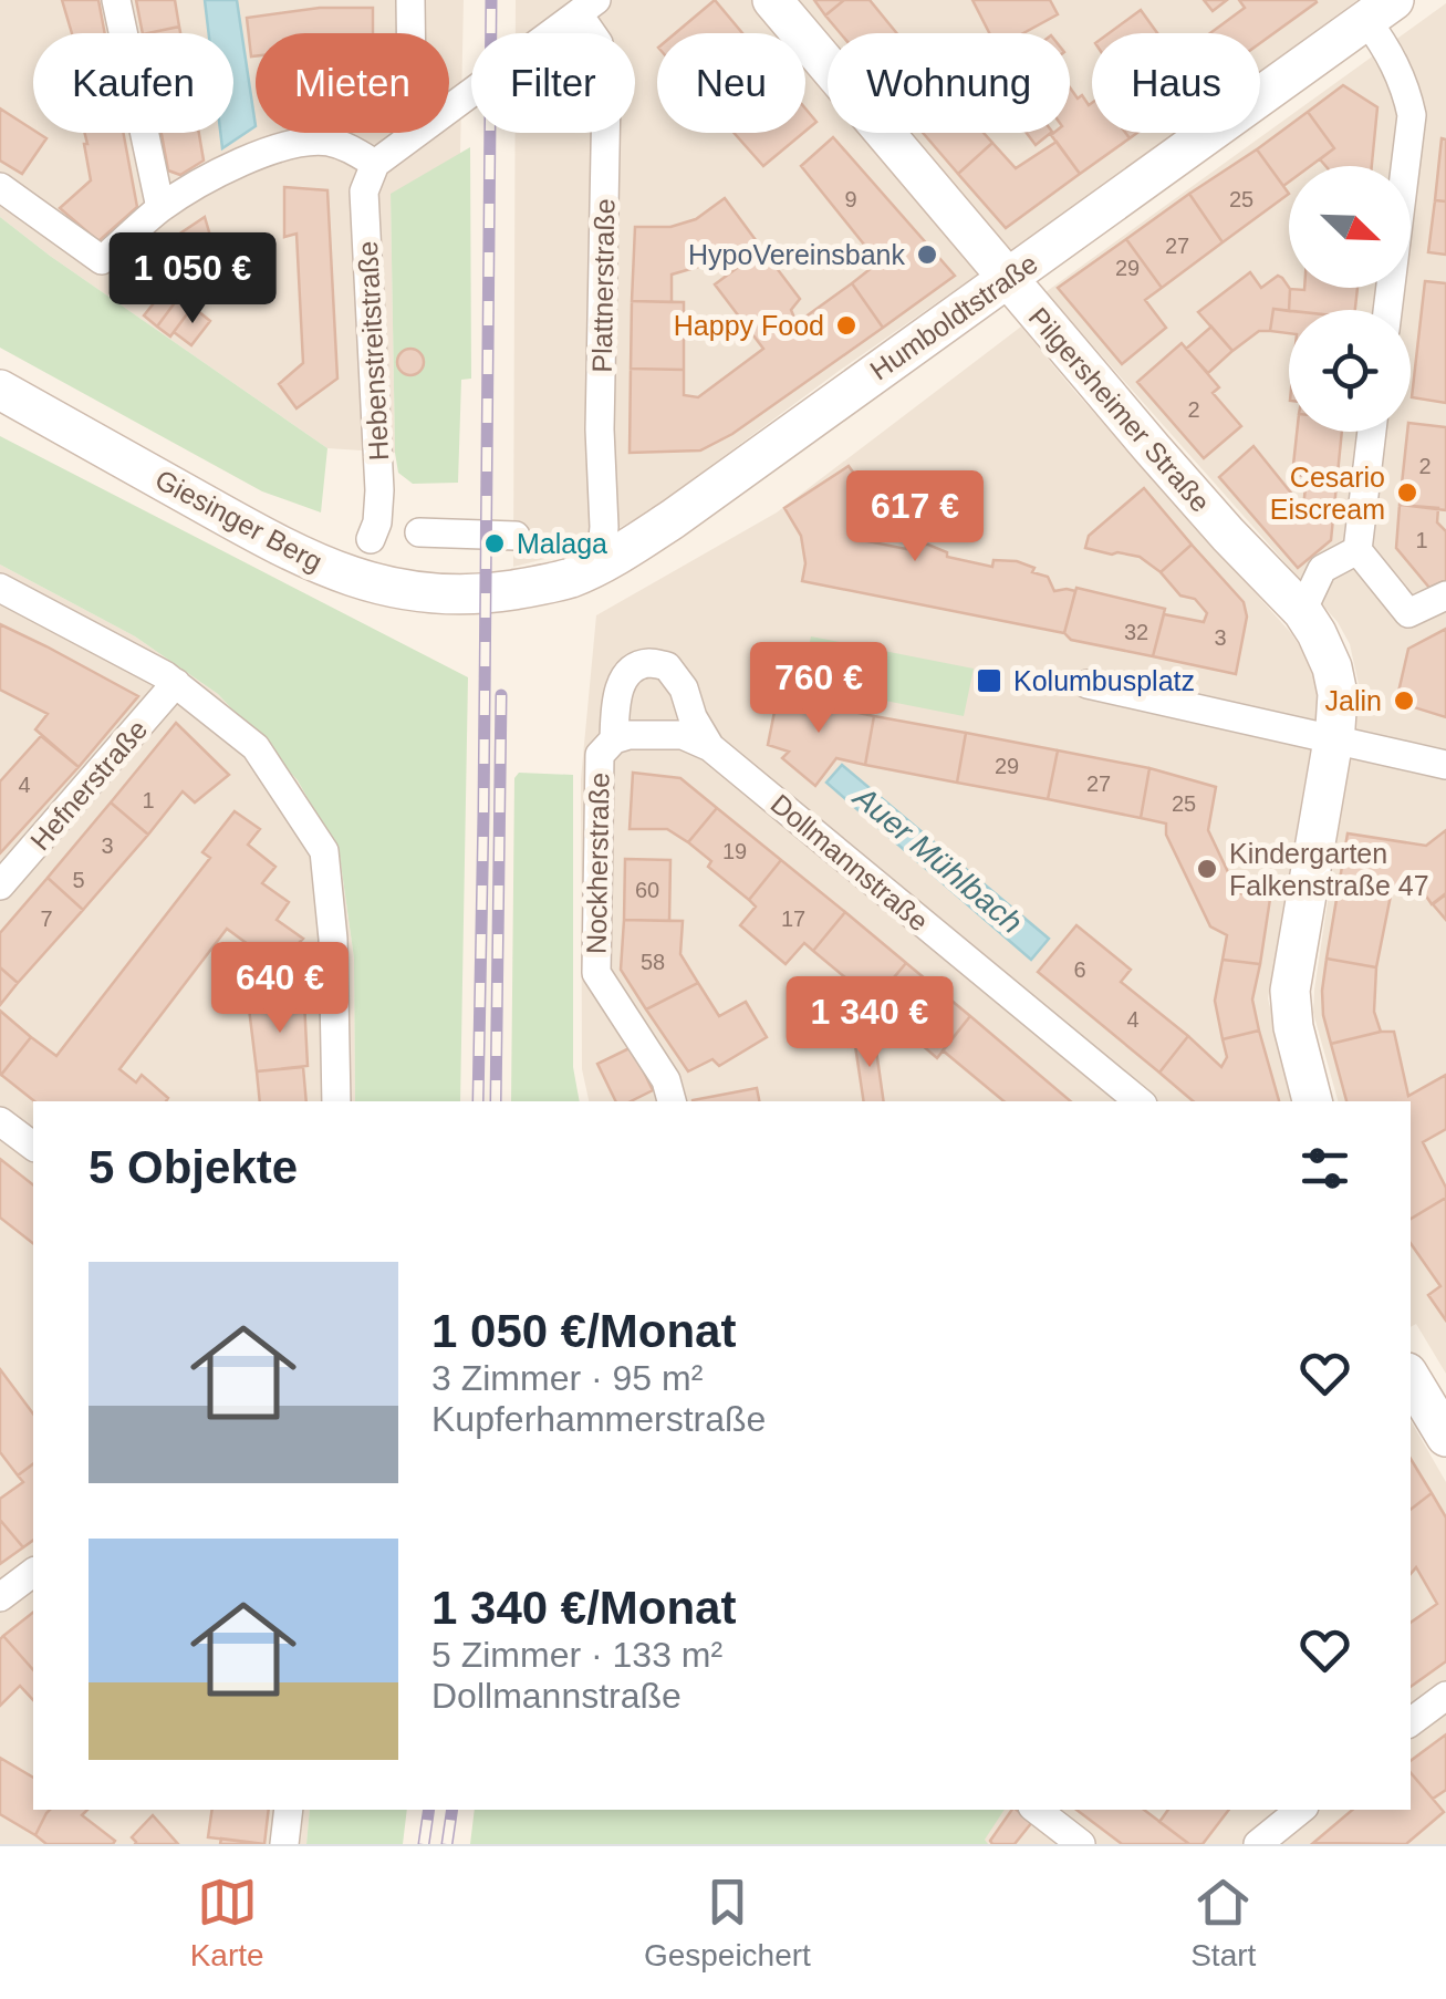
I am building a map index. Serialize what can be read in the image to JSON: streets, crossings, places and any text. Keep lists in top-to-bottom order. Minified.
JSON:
{"streets":{"main road":["Humboldtstraße","Pilgersheimer Straße","Giesinger Berg"],"street":["Plattnerstraße","Hebenstreitstraße","Hefnerstraße","Dollmannstraße","Nockherstraße"]},"crossings":[["Plattnerstraße","Humboldtstraße"],["Humboldtstraße","Pilgersheimer Straße"],["Humboldtstraße","Giesinger Berg"],["Dollmannstraße","Nockherstraße"]],"water":["Auer Mühlbach"],"places":{"other":["HypoVereinsbank","Happy Food","Cesario Eiscream","Malaga","Jalin","Kindergarten Falkenstraße 47"],"transit":["Kolumbusplatz"]},"house_numbers":["9","25","27","29","2","2","1","32","3","29","27","4","1","25","3","19","5","60","7","17","58","6","4"],"north":"bottom right","page":{"chip":["Kaufen","Mieten","Filter","Neu","Wohnung","Haus"],"price":["1 050 €","617 €","760 €","640 €","1 340 €"],"heading":"5 Objekte","list":[{"name":"1 050 €/Monat","note":"3 Zimmer · 95 m² · Kupferhammerstraße"},{"name":"1 340 €/Monat","note":"5 Zimmer · 133 m² · Dollmannstraße"}],"tabs":["Karte","Gespeichert","Start"]}}
